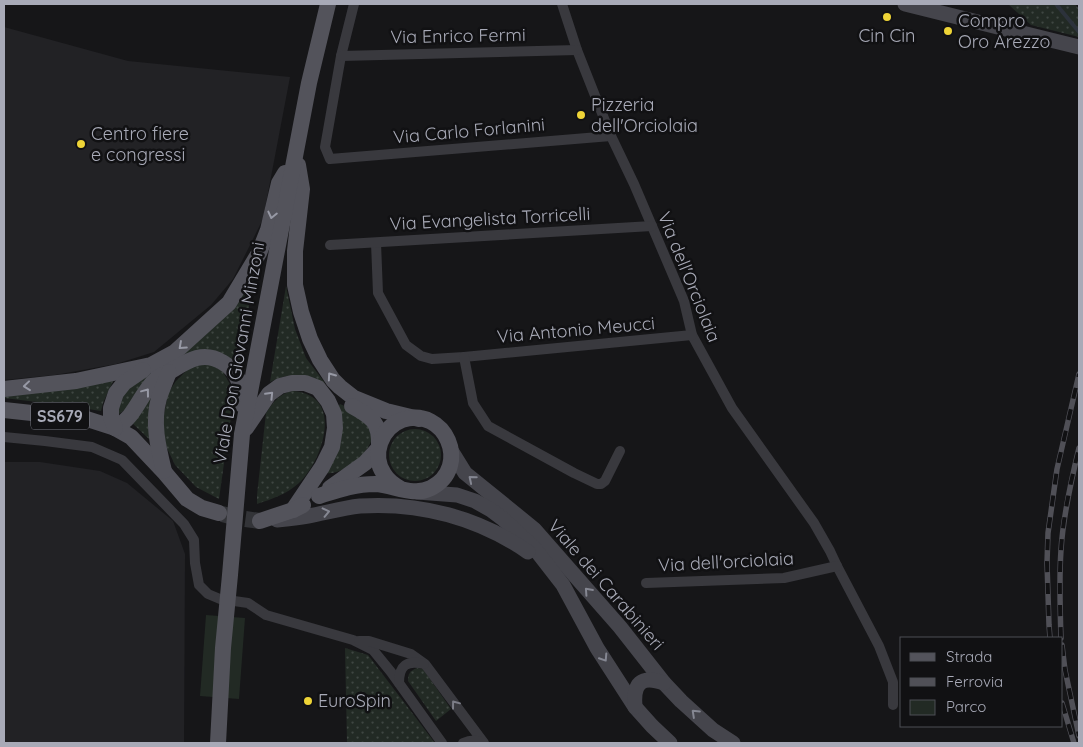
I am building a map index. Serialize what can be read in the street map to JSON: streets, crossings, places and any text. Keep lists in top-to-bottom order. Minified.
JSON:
{"streets":{"main road":["Viale Don Giovanni Minzoni","SS679","Viale dei Carabinieri"],"street":["Via Enrico Fermi","Via Carlo Forlanini","Via Evangelista Torricelli","Via dell'Orciolaia","Via Antonio Meucci","Via dell'orciolaia"]},"crossings":[["Via Enrico Fermi","Via Carlo Forlanini"],["Via Enrico Fermi","Via dell'Orciolaia"],["Via Carlo Forlanini","Via dell'Orciolaia"],["Via Evangelista Torricelli","Via dell'Orciolaia"],["Via Evangelista Torricelli","Via Antonio Meucci"],["Via dell'Orciolaia","Via Antonio Meucci"],["Via dell'Orciolaia","Via dell'orciolaia"]],"places":["Cin Cin","Compro Oro Arezzo","Pizzeria dell'Orciolaia","Centro fiere e congressi","EuroSpin"],"legend":["Strada","Ferrovia","Parco"]}
